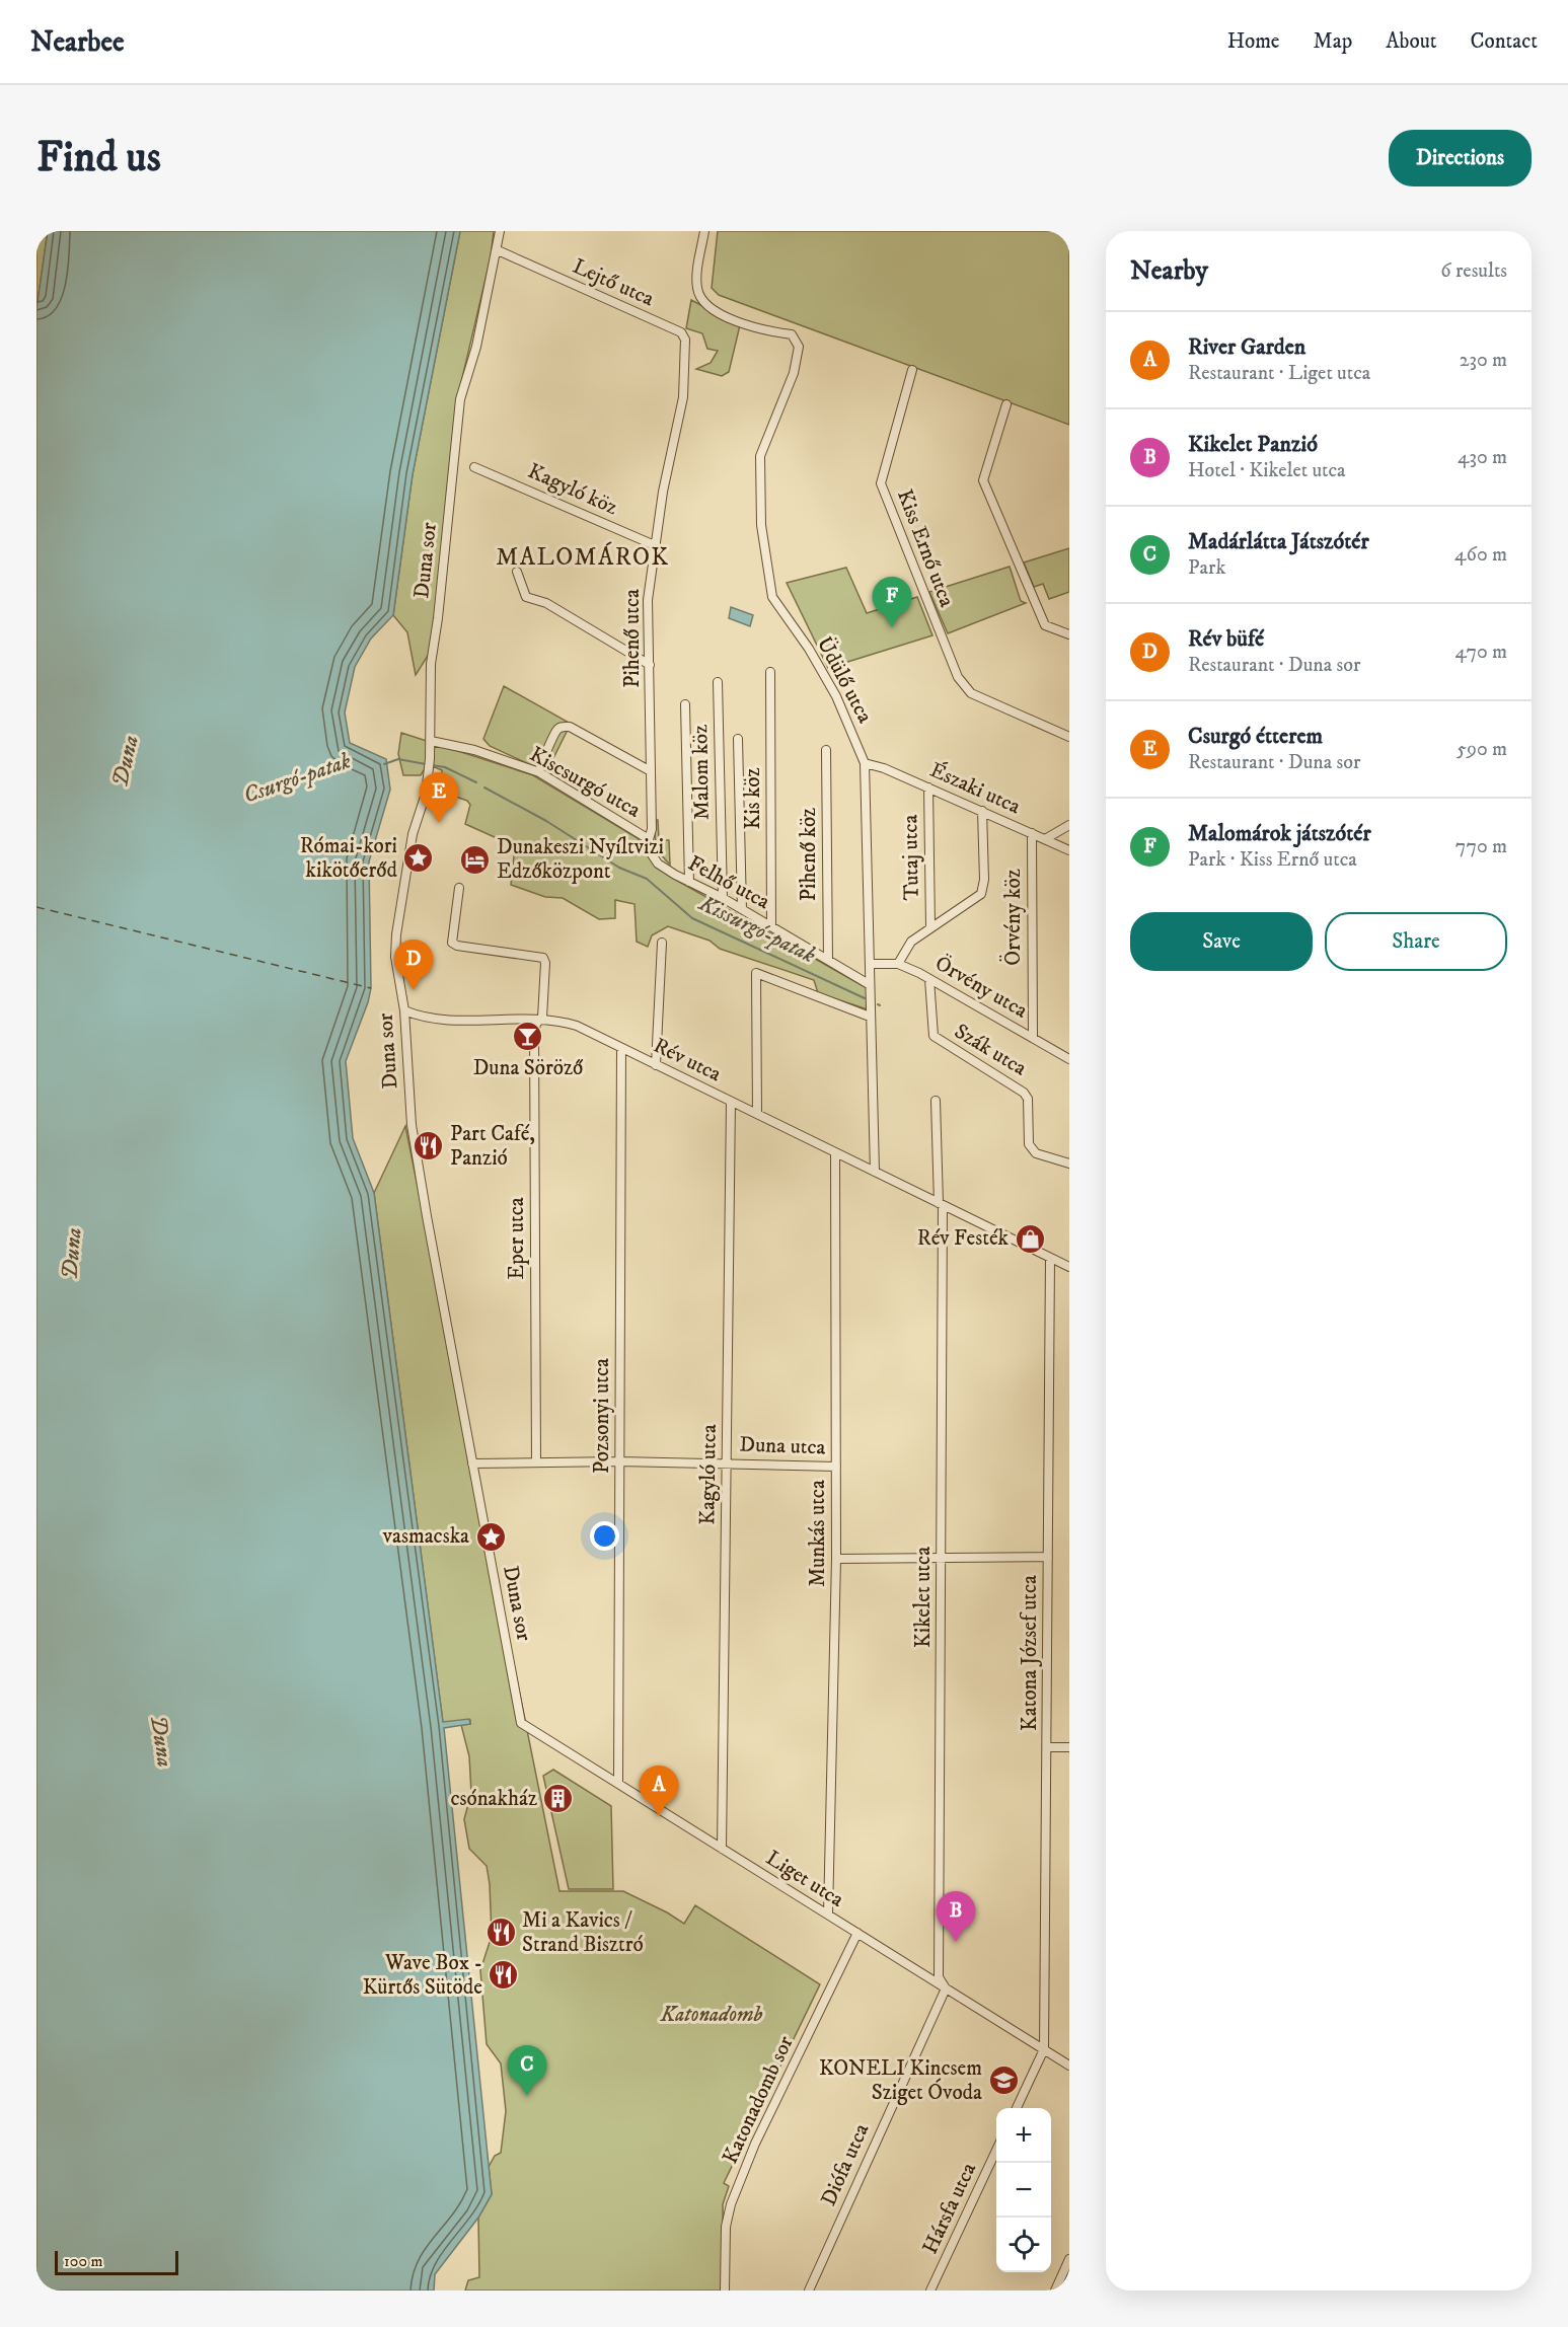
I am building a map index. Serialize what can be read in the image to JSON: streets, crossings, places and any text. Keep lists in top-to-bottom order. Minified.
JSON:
{"streets":{"street":["Lejtő utca","Kagyló köz","Kiss Ernő utca","Duna sor","Pihenő utca","Üdülő utca","Malom köz","Kiscsurgó utca","Északi utca","Kis köz","Pihenő köz","Tutaj utca","Felhő utca","Örvény köz","Örvény utca","Szák utca","Rév utca","Eper utca","Pozsonyi utca","Duna utca","Kagyló utca","Munkás utca","Kikelet utca","Katona József utca","Liget utca","Katonadomb sor","Diófa utca","Hársfa utca"]},"crossings":[["Lejtő utca","Duna sor"],["Lejtő utca","Pihenő utca"],["Kagyló köz","Pihenő utca"],["Duna sor","Kiscsurgó utca"],["Duna sor","Rév utca"],["Duna sor","Duna utca"],["Duna sor","Liget utca"],["Pihenő utca","Kiscsurgó utca"],["Pihenő utca","Felhő utca"],["Üdülő utca","Északi utca"],["Üdülő utca","Felhő utca"],["Üdülő utca","Örvény utca"],["Üdülő utca","Rév utca"],["Malom köz","Felhő utca"],["Kiscsurgó utca","Felhő utca"],["Északi utca","Tutaj utca"],["Északi utca","Örvény köz"],["Kis köz","Felhő utca"],["Pihenő köz","Felhő utca"],["Örvény köz","Örvény utca"],["Örvény utca","Szák utca"],["Rév utca","Eper utca"],["Rév utca","Pozsonyi utca"],["Rév utca","Kagyló utca"],["Rév utca","Munkás utca"],["Rév utca","Kikelet utca"],["Rév utca","Katona József utca"],["Eper utca","Duna utca"],["Pozsonyi utca","Duna utca"],["Pozsonyi utca","Liget utca"],["Duna utca","Kagyló utca"],["Duna utca","Munkás utca"],["Kagyló utca","Liget utca"],["Munkás utca","Liget utca"],["Kikelet utca","Liget utca"],["Kikelet utca","Diófa utca"],["Katona József utca","Liget utca"],["Liget utca","Katonadomb sor"],["Liget utca","Diófa utca"]],"districts":["MALOMÁROK"],"water":["Duna","Csurgó-patak","Kissurgó-patak"],"parks":["Katonadomb"],"places":{"place":["Római-kori kikötőerőd","vasmacska"],"hotel":["Dunakeszi Nyíltvizi Edzőközpont"],"bar":["Duna Söröző"],"restaurant":["Part Café, Panzió","Mi a Kavics / Strand Bisztró","Wave Box - Kürtős Sütöde"],"shop":["Rév Festék"],"building":["csónakház"],"school or university":["KONELI Kincsem Sziget Óvoda"]},"scale_bar":"100 m","page":{"header":"Nearbee","nav":["Home","Map","About","Contact"],"buttons":["Directions",["Save","Share"]],"title":"Find us","heading":["Nearby","6 results"],"list":[{"mark":"A","name":"River Garden","note":"Restaurant · Liget utca","value":"230 m"},{"mark":"B","name":"Kikelet Panzió","note":"Hotel · Kikelet utca","value":"430 m"},{"mark":"C","name":"Madárlátta Játszótér","note":"Park","value":"460 m"},{"mark":"D","name":"Rév büfé","note":"Restaurant · Duna sor","value":"470 m"},{"mark":"E","name":"Csurgó étterem","note":"Restaurant · Duna sor","value":"590 m"},{"mark":"F","name":"Malomárok játszótér","note":"Park · Kiss Ernő utca","value":"770 m"}],"pins":["F","E","D","A","B","C"],"map_buttons":["+","−"],"scale":"100 m"}}
